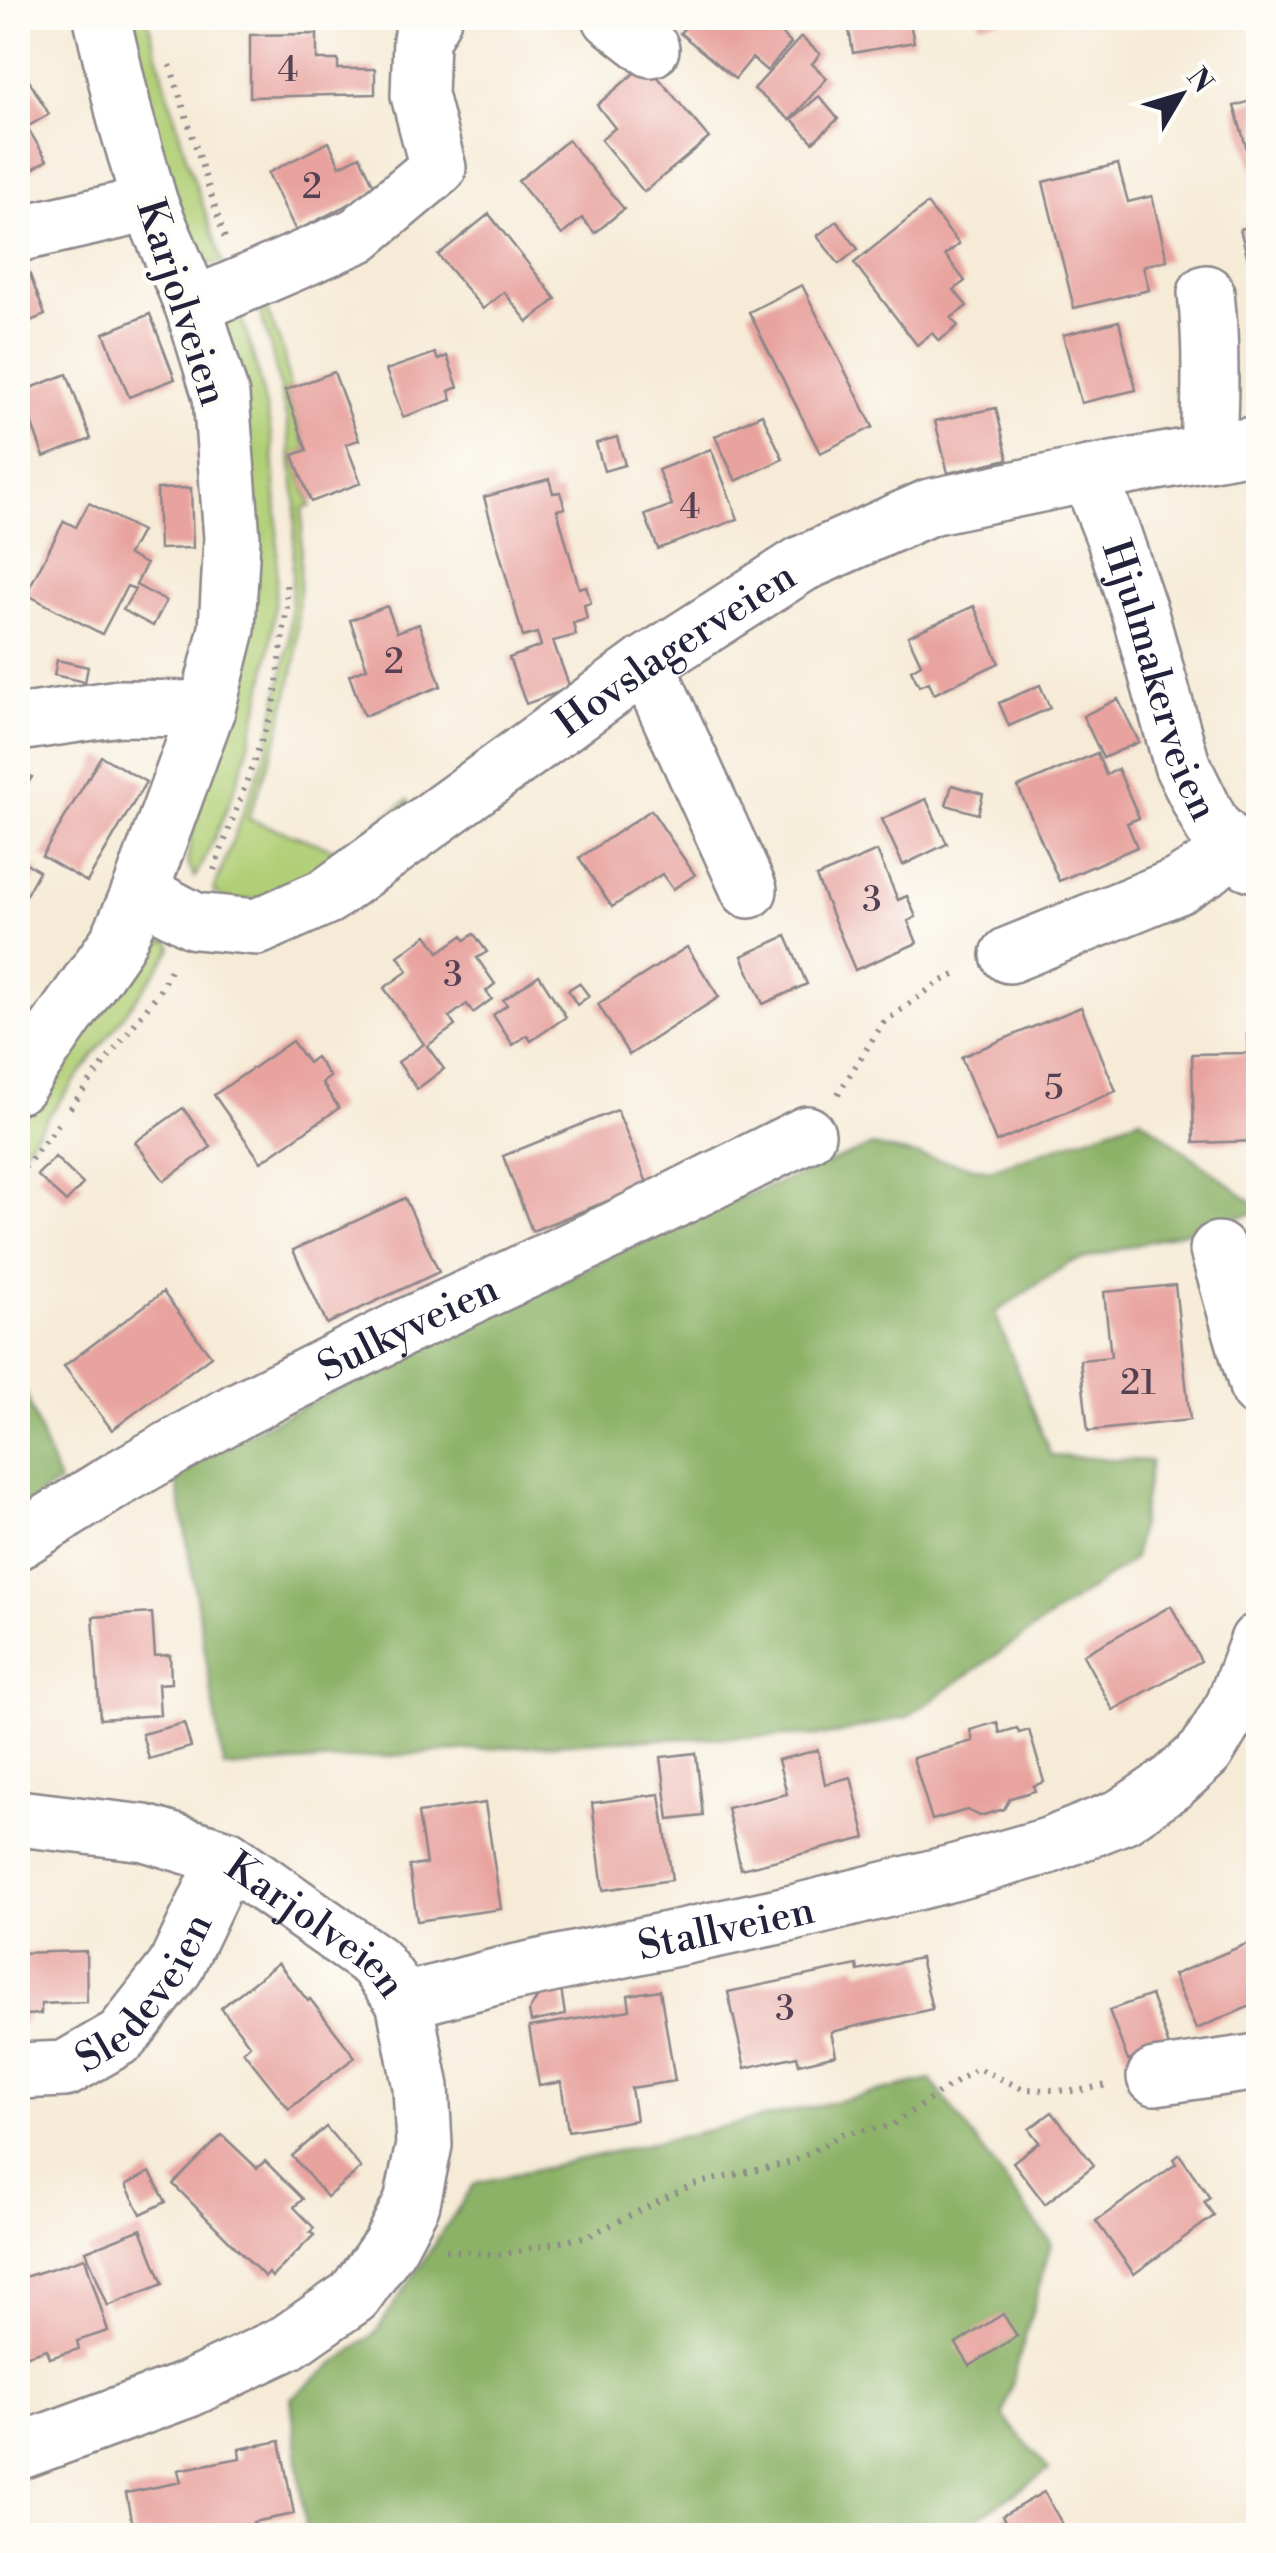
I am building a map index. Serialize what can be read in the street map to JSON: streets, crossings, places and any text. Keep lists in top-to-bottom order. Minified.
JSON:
{"streets":{"street":["Karjolveien","Hovslagerveien","Hjulmakerveien","Sulkyveien","Stallveien","Sledeveien"]},"crossings":[["Karjolveien","Hovslagerveien"],["Karjolveien","Stallveien"],["Karjolveien","Sledeveien"],["Hovslagerveien","Hjulmakerveien"]],"house_numbers":["4","2","4","2","3","3","5","21","3"],"north":"top right"}
